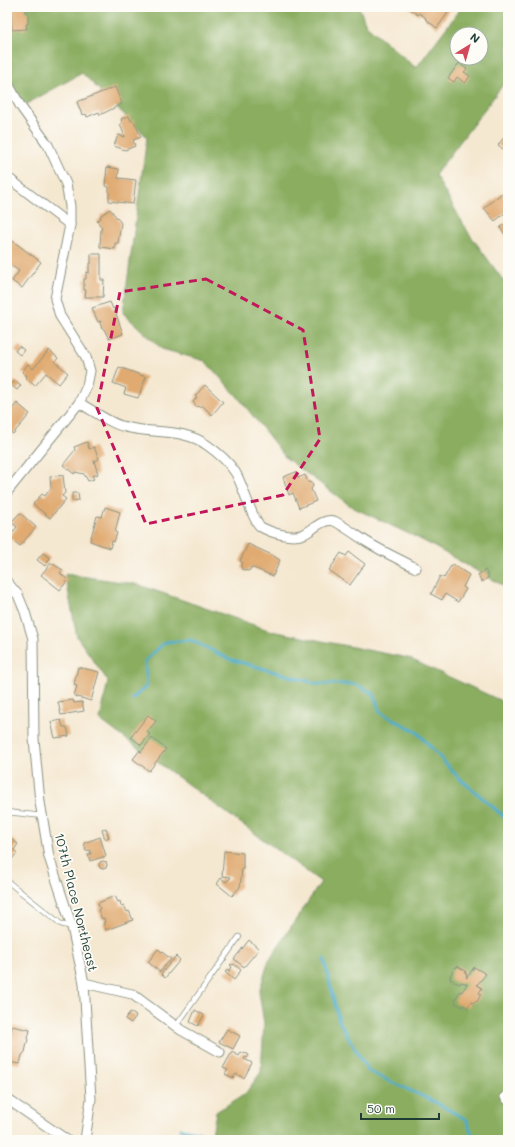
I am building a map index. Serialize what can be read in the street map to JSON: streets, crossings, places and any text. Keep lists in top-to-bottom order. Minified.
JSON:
{"streets":{"street":["107th Place Northeast"]},"scale_bar":"50 m","north":"top right"}
